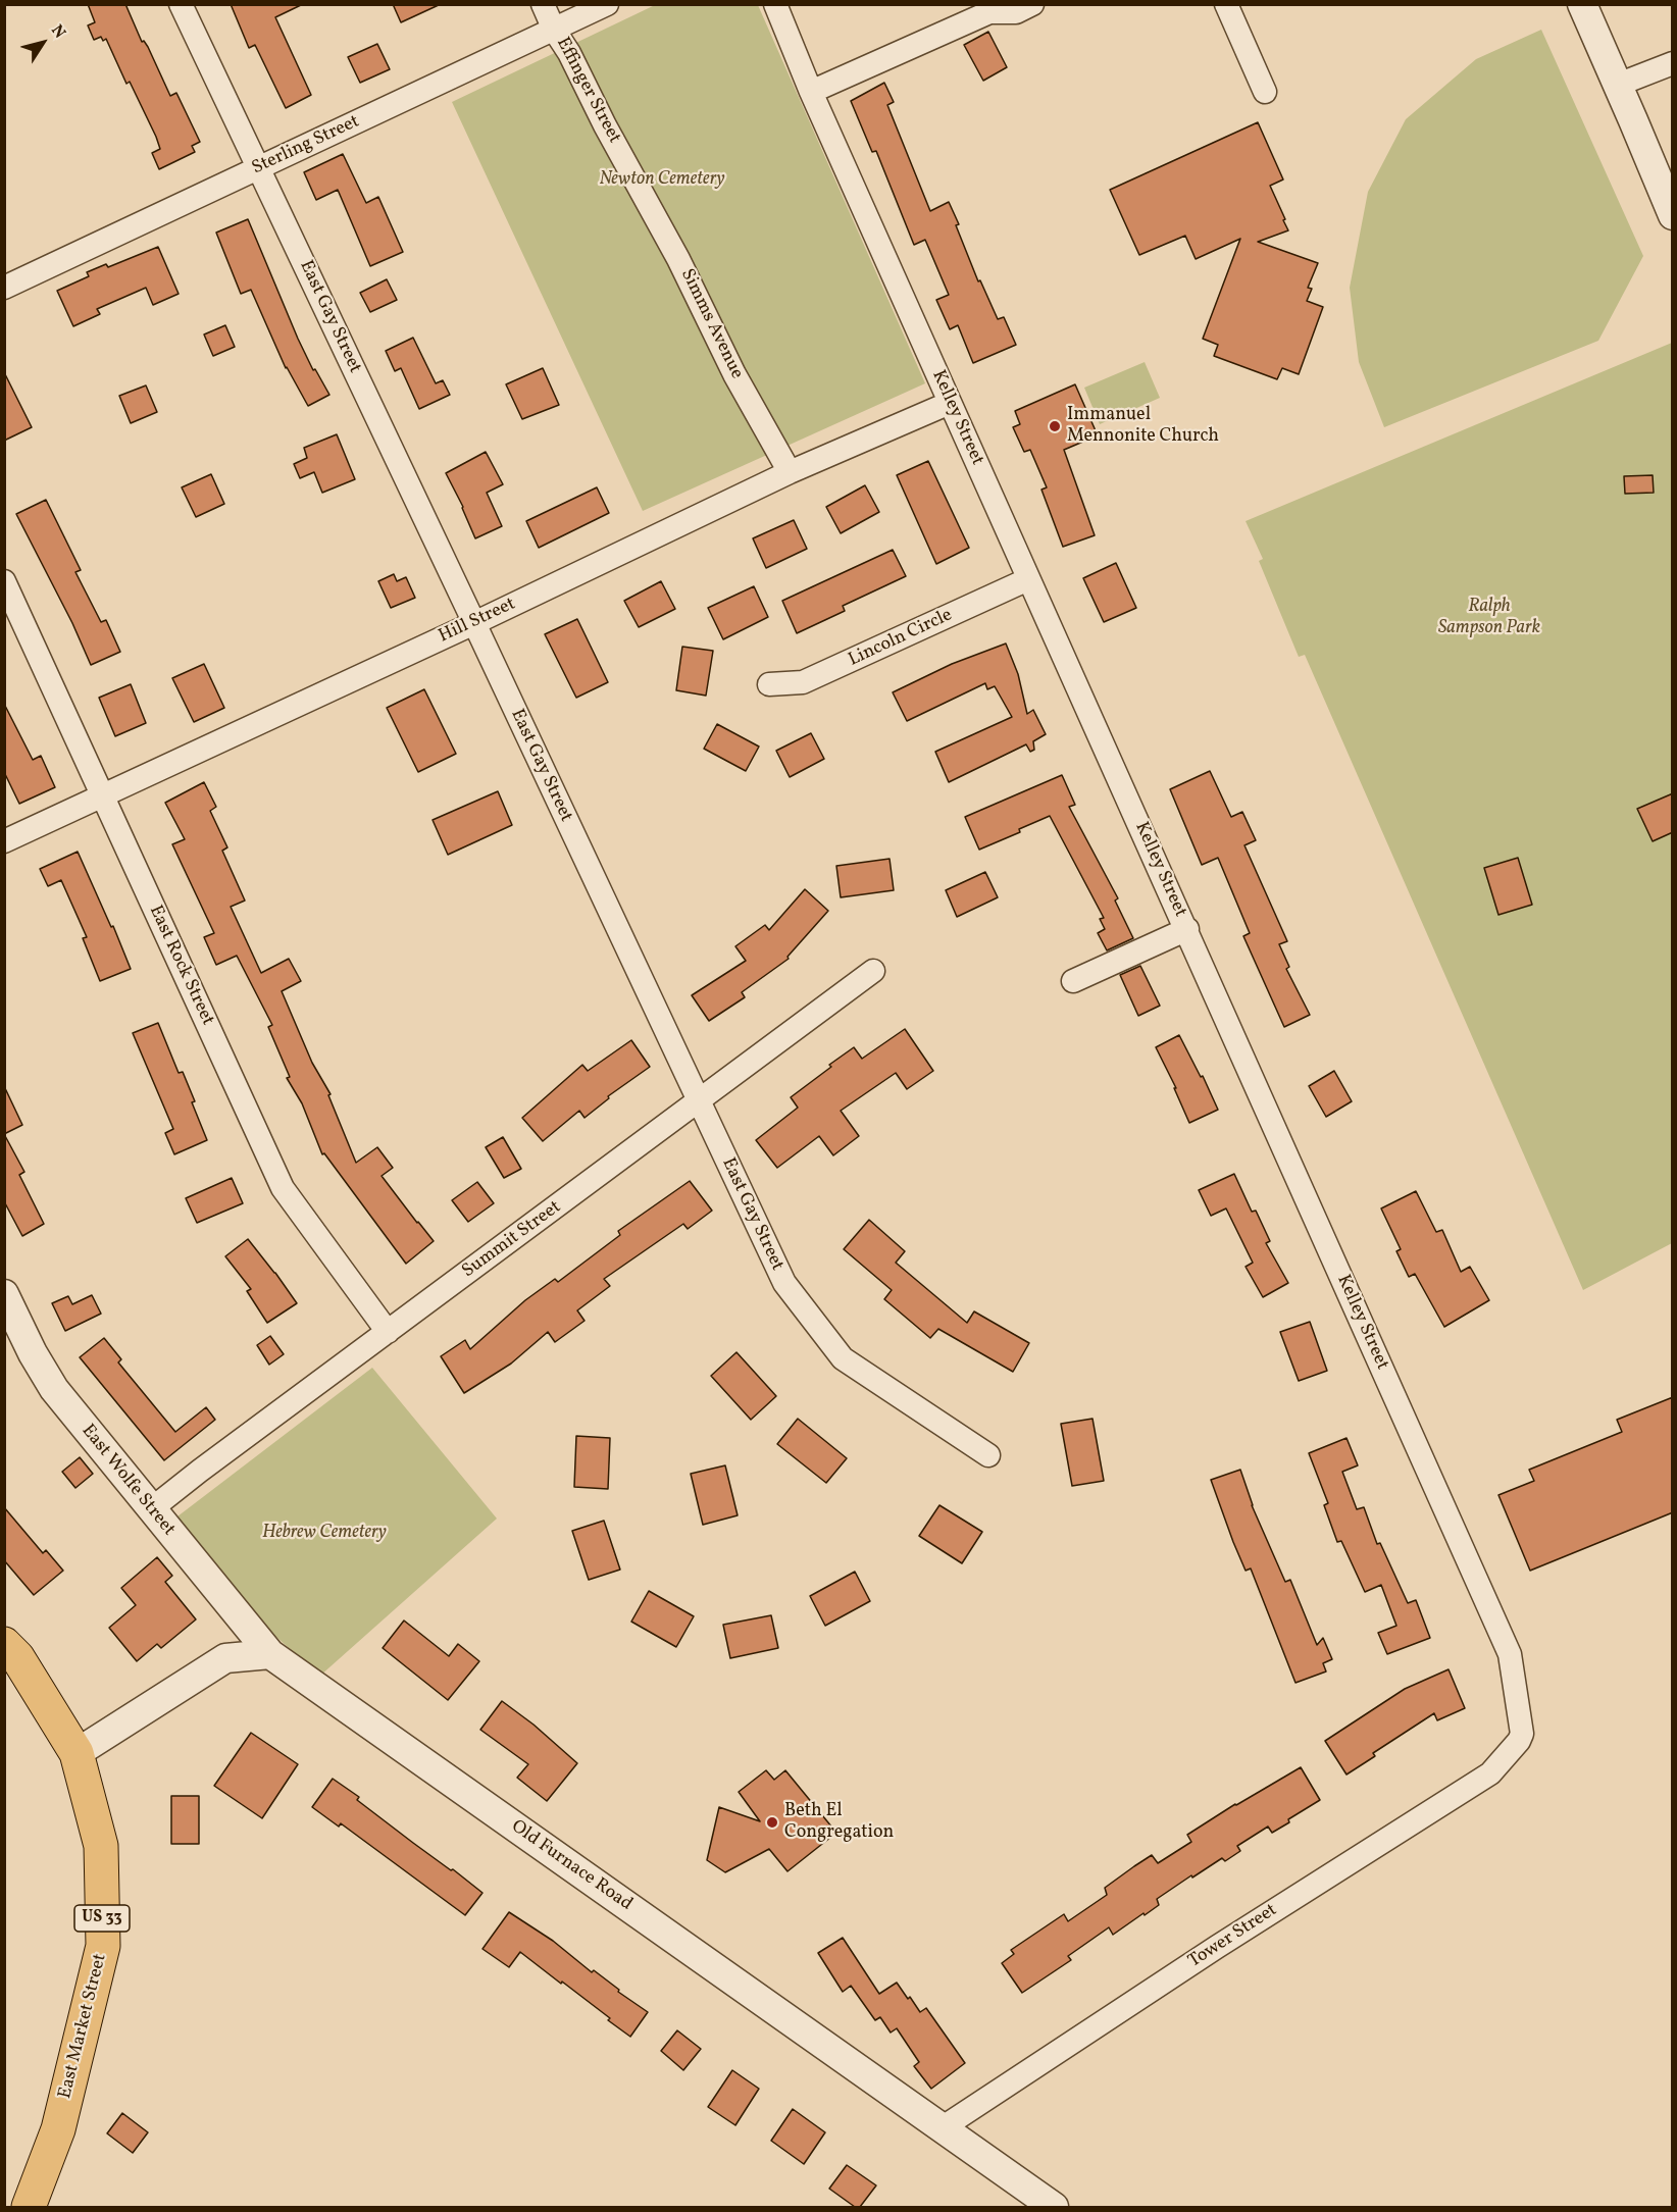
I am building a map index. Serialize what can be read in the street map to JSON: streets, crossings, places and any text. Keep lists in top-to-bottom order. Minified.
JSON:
{"streets":{"main road":["US 33","East Market Street"],"street":["Effinger Street","Sterling Street","East Gay Street","Simms Avenue","Kelley Street","Hill Street","Lincoln Circle","East Rock Street","Summit Street","East Wolfe Street","Old Furnace Road","Tower Street"]},"crossings":[["Effinger Street","Sterling Street"],["Effinger Street","Simms Avenue"],["Sterling Street","East Gay Street"],["East Gay Street","Hill Street"],["East Gay Street","Summit Street"],["Simms Avenue","Hill Street"],["Kelley Street","Hill Street"],["Kelley Street","Lincoln Circle"],["Kelley Street","Tower Street"],["Hill Street","East Rock Street"],["East Rock Street","Summit Street"],["Summit Street","East Wolfe Street"],["East Wolfe Street","Old Furnace Road"],["Old Furnace Road","Tower Street"]],"parks":["Newton Cemetery","Ralph Sampson Park","Hebrew Cemetery"],"places":["Immanuel Mennonite Church","Beth El Congregation"],"north":"top right"}
